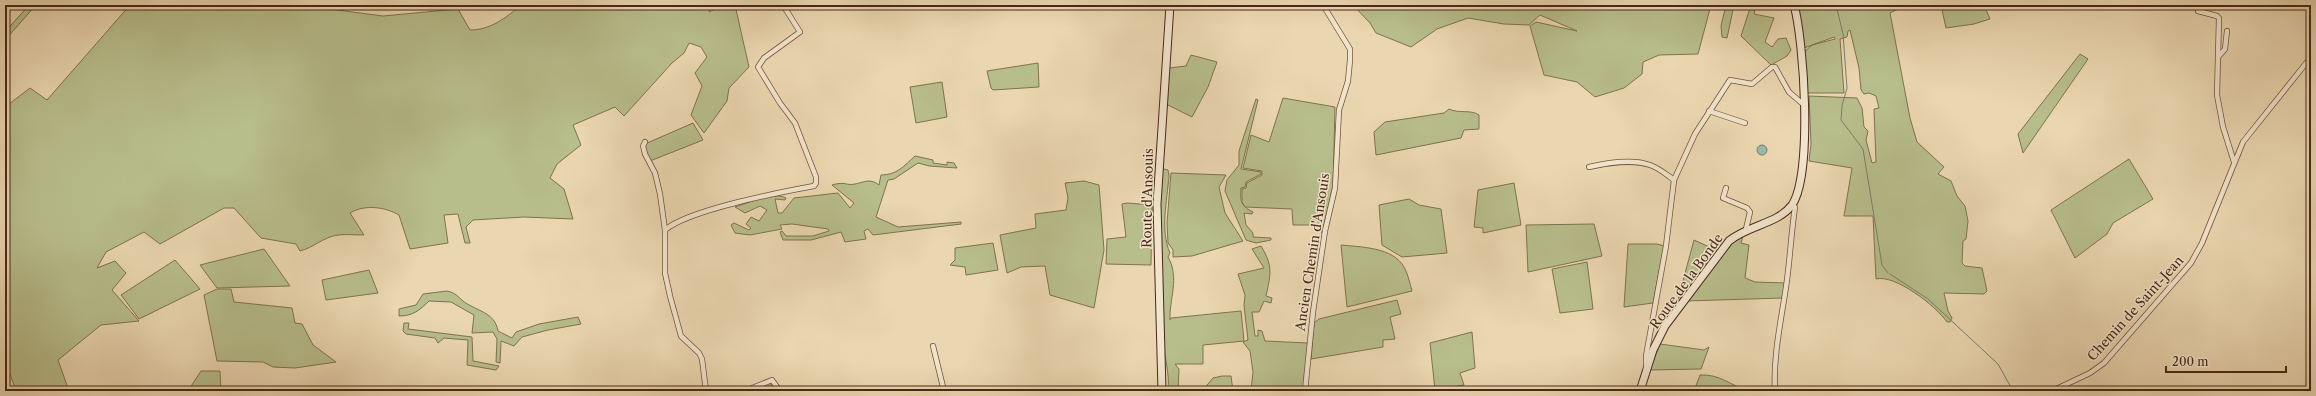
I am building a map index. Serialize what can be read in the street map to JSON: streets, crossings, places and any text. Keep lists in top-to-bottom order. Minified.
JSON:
{"streets":{"main road":["Route d'Ansouis","Route de la Bonde"],"street":["Ancien Chemin d'Ansouis","Chemin de Saint-Jean"]},"scale_bar":"200 m"}
